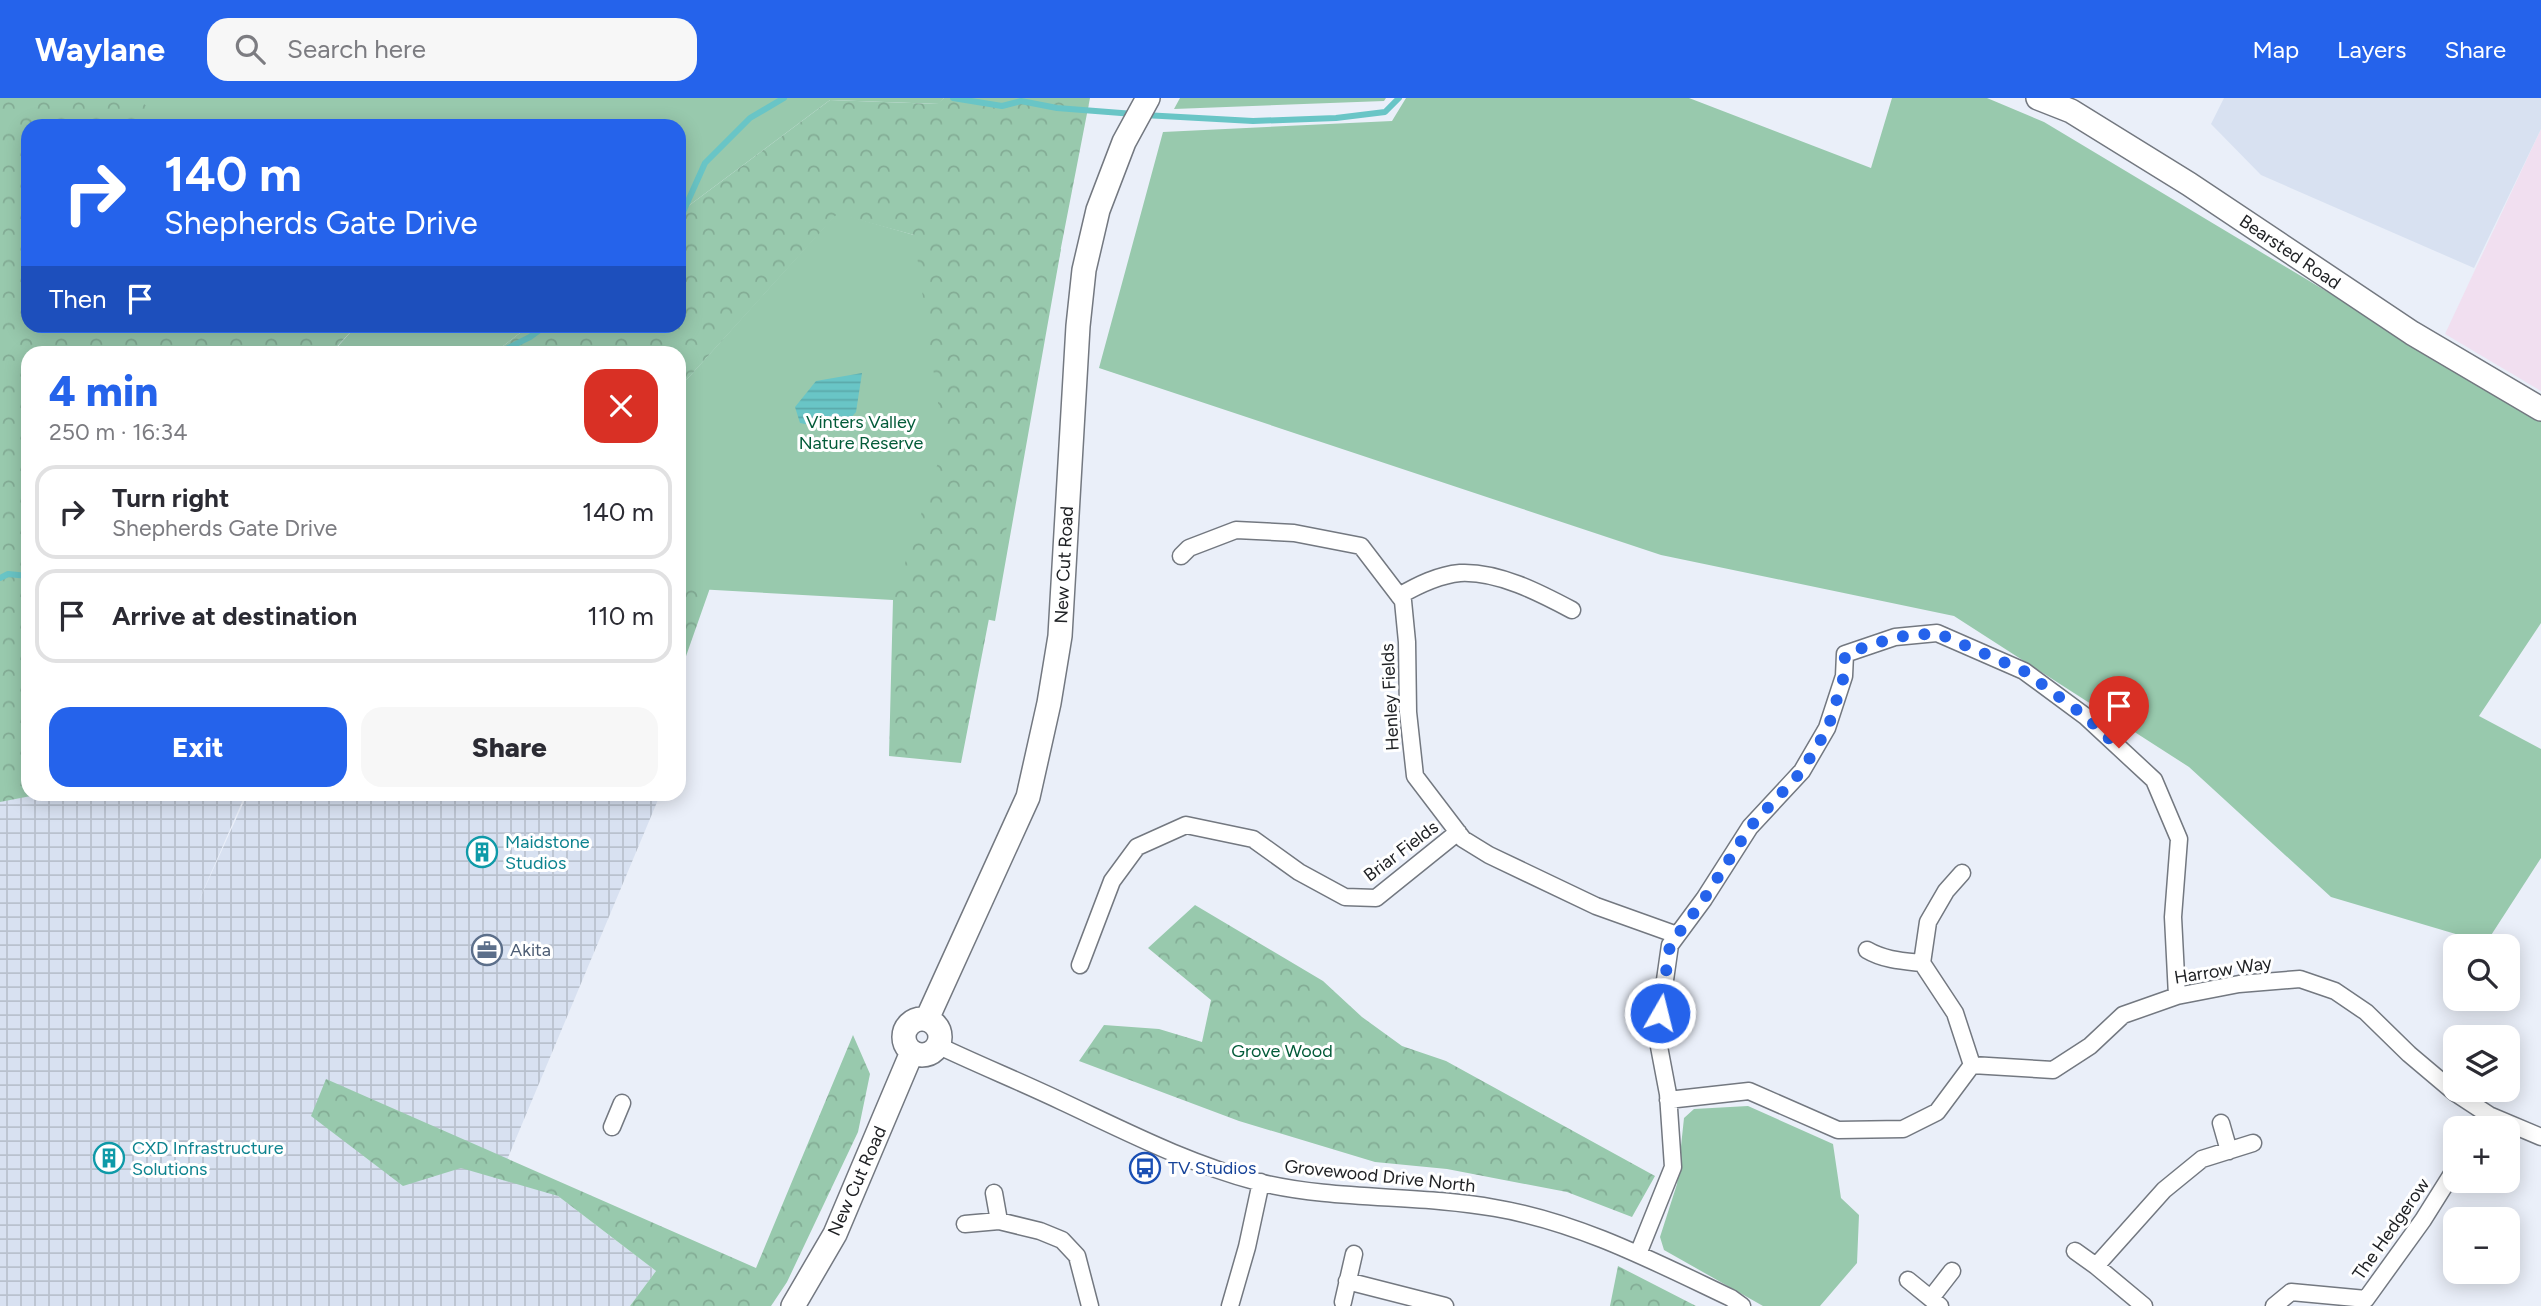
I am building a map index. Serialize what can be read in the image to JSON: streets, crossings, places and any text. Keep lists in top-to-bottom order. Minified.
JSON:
{"streets":{"street":["Bearsted Road","New Cut Road","Henley Fields","Briar Fields","Harrow Way","Grovewood Drive North","The Hedgerow"]},"crossings":[["New Cut Road","Grovewood Drive North"],["Henley Fields","Briar Fields"]],"parks":["Vinters Valley Nature Reserve","Grove Wood"],"places":{"building":["Maidstone Studios","CXD Infrastructure Solutions"],"office":["Akita"],"bus stop":["TV Studios"]},"page":{"header":"Waylane","search":"Search here","nav":["Map","Layers","Share"],"turn":["140 m","Shepherds Gate Drive"],"then":"Then","heading":["4 min","250 m · 16:34"],"list":[{"name":"Turn right","note":"Shepherds Gate Drive","value":"140 m"},{"name":"Arrive at destination","value":"110 m"}],"buttons":["Exit","Share"],"map_buttons":["+","−"]}}
